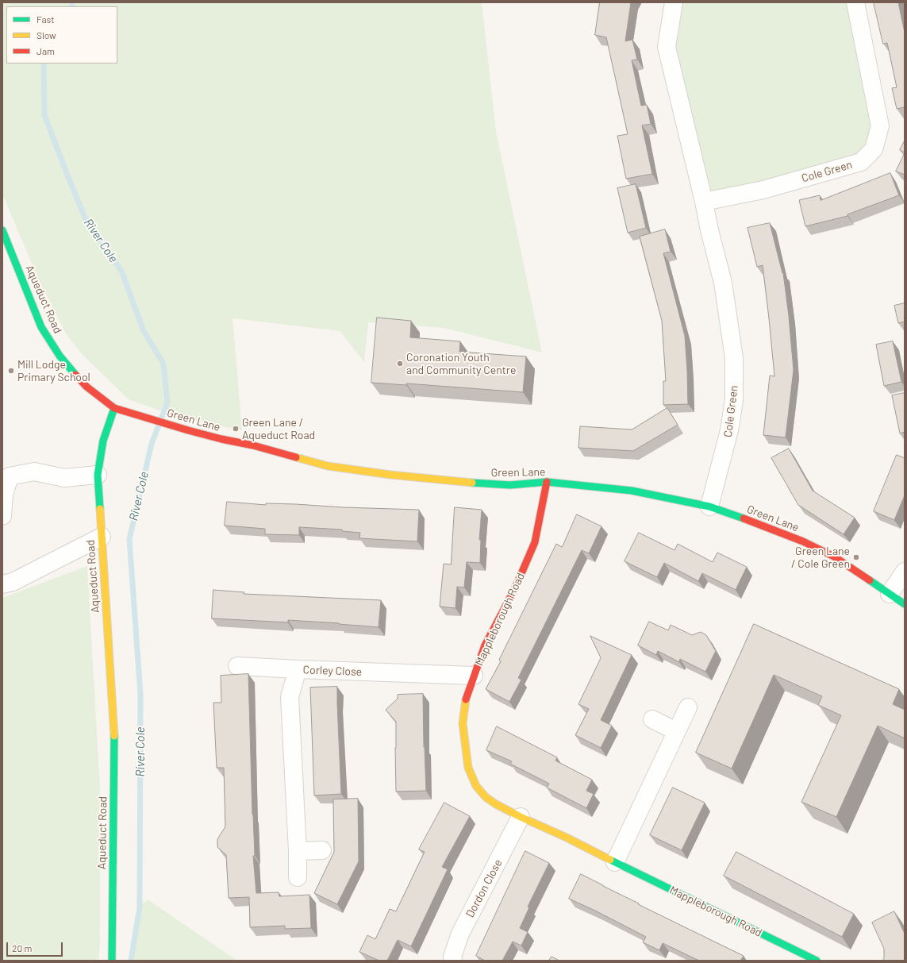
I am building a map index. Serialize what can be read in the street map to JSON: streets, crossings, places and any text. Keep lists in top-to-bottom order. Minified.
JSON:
{"streets":{"street":["Cole Green","Aqueduct Road","Green Lane","Mappleborough Road","Corley Close","Dordon Close"]},"crossings":[["Cole Green","Green Lane"],["Aqueduct Road","Green Lane"],["Green Lane","Mappleborough Road"],["Mappleborough Road","Corley Close"],["Mappleborough Road","Dordon Close"]],"water":["River Cole"],"places":["Coronation Youth and Community Centre","Mill Lodge Primary School","Green Lane / Aqueduct Road","Green Lane / Cole Green"],"legend":["Fast","Slow","Jam"],"scale_bar":"20 m"}
